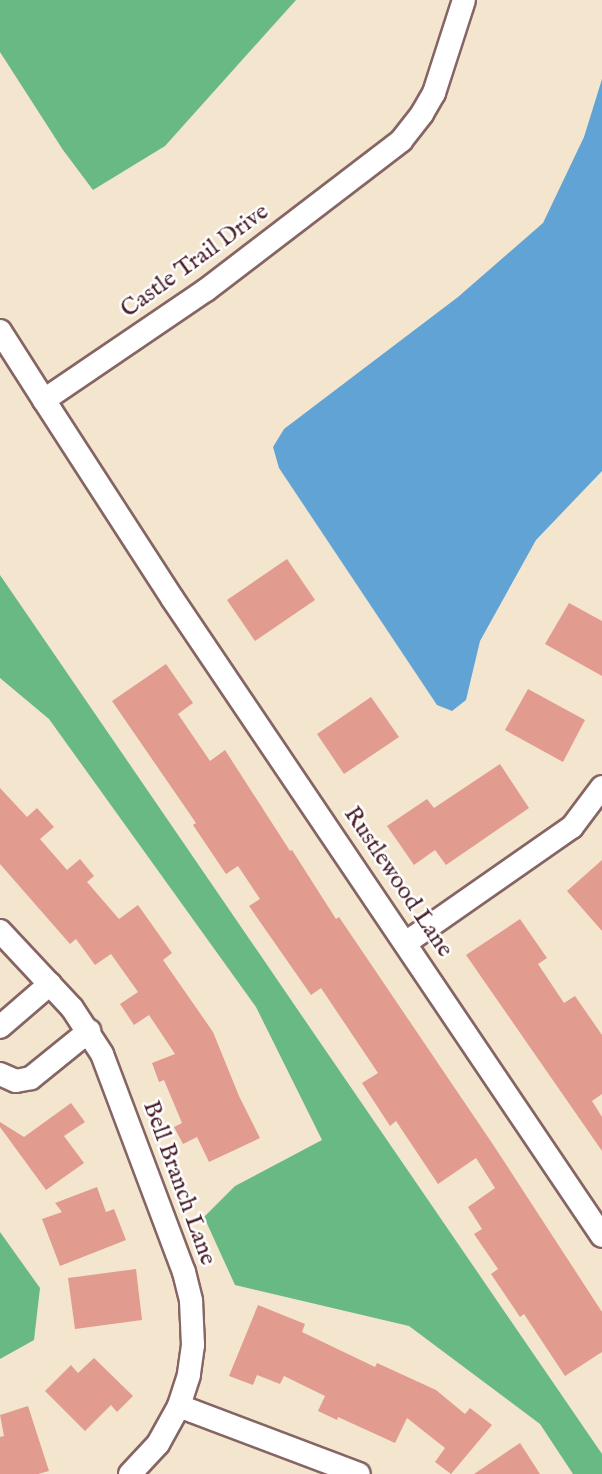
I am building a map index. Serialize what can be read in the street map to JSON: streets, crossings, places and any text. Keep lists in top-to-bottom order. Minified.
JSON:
{"streets":{"street":["Castle Trail Drive","Rustlewood Lane","Bell Branch Lane"]},"crossings":[["Castle Trail Drive","Rustlewood Lane"]]}
